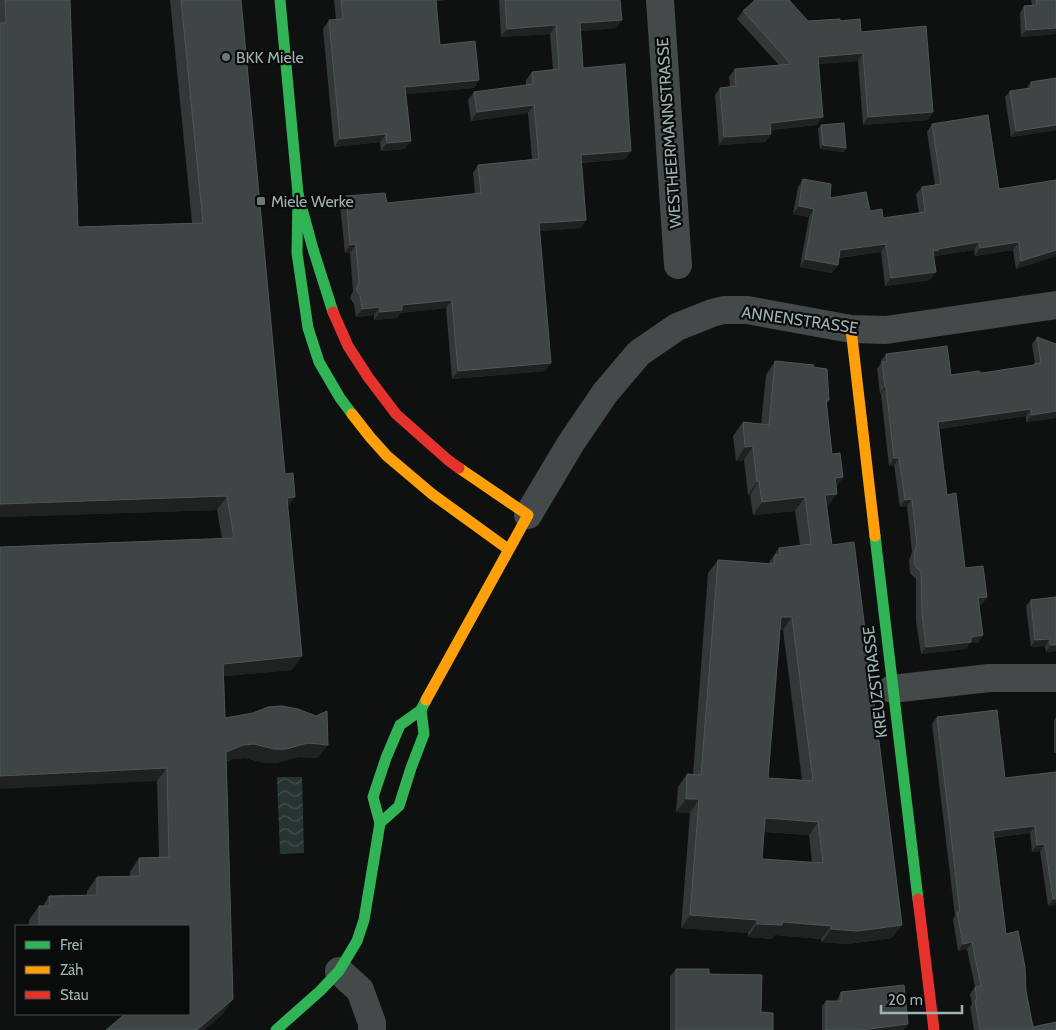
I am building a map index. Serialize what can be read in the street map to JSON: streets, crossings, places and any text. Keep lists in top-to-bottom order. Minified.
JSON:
{"streets":{"street":["WESTHEERMANNSTRASSE","ANNENSTRASSE","KREUZSTRASSE"]},"crossings":[["ANNENSTRASSE","KREUZSTRASSE"]],"places":{"other":["BKK Miele"],"transit":["Miele Werke"]},"legend":["Frei","Zäh","Stau"],"scale_bar":"20 m"}
